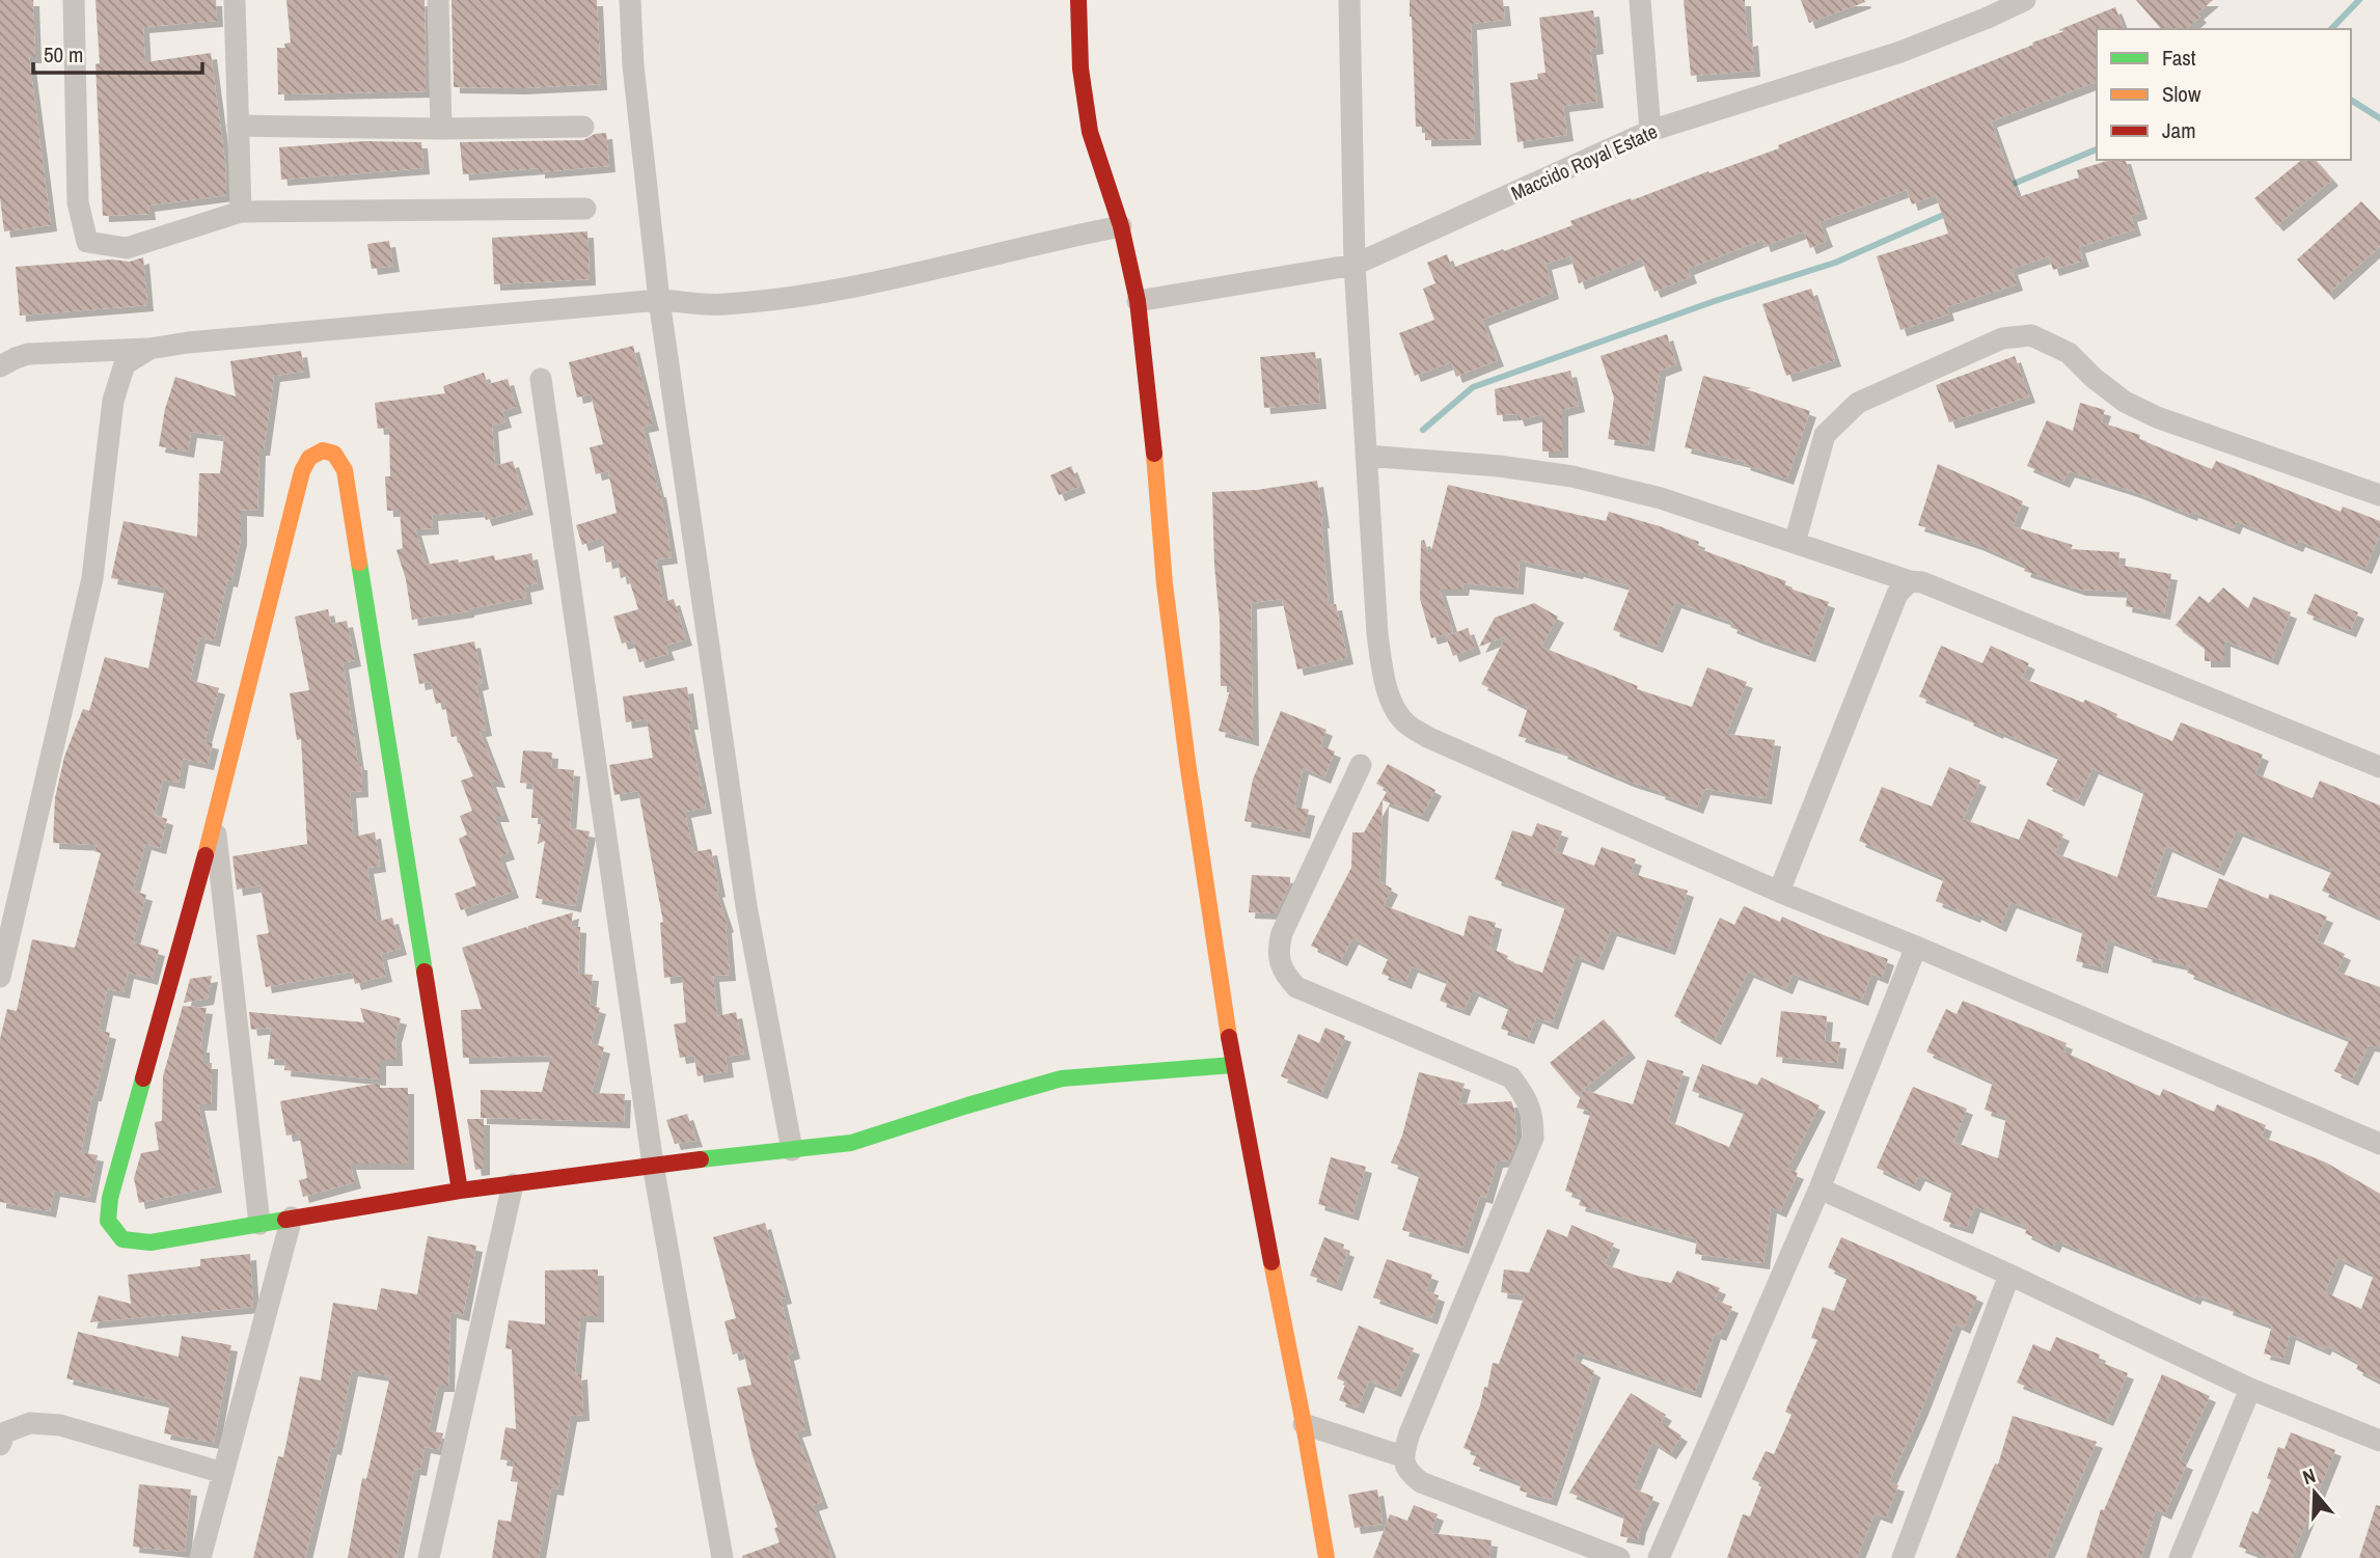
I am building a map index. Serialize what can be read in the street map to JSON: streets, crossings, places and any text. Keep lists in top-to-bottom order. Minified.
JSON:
{"streets":{"street":["Maccido Royal Estate"]},"legend":["Fast","Slow","Jam"],"scale_bar":"50 m","north":"top"}
